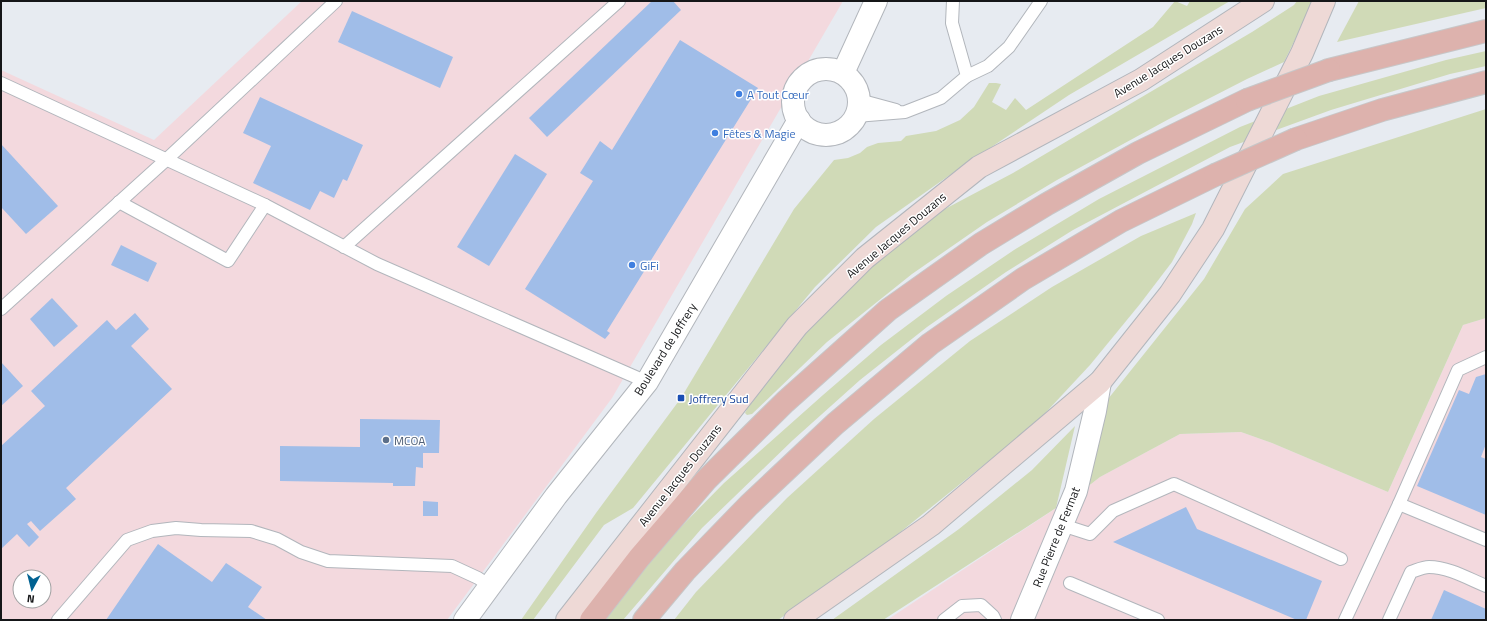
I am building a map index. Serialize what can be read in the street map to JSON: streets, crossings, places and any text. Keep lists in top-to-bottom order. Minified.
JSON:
{"streets":{"main road":["Avenue Jacques Douzans"],"street":["Boulevard de Joffrery","Rue Pierre de Fermat"]},"places":{"other":["A Tout Cœur","Fêtes & Magie","GiFi","MCOA"],"transit":["Joffrery Sud"]},"north":"bottom"}
